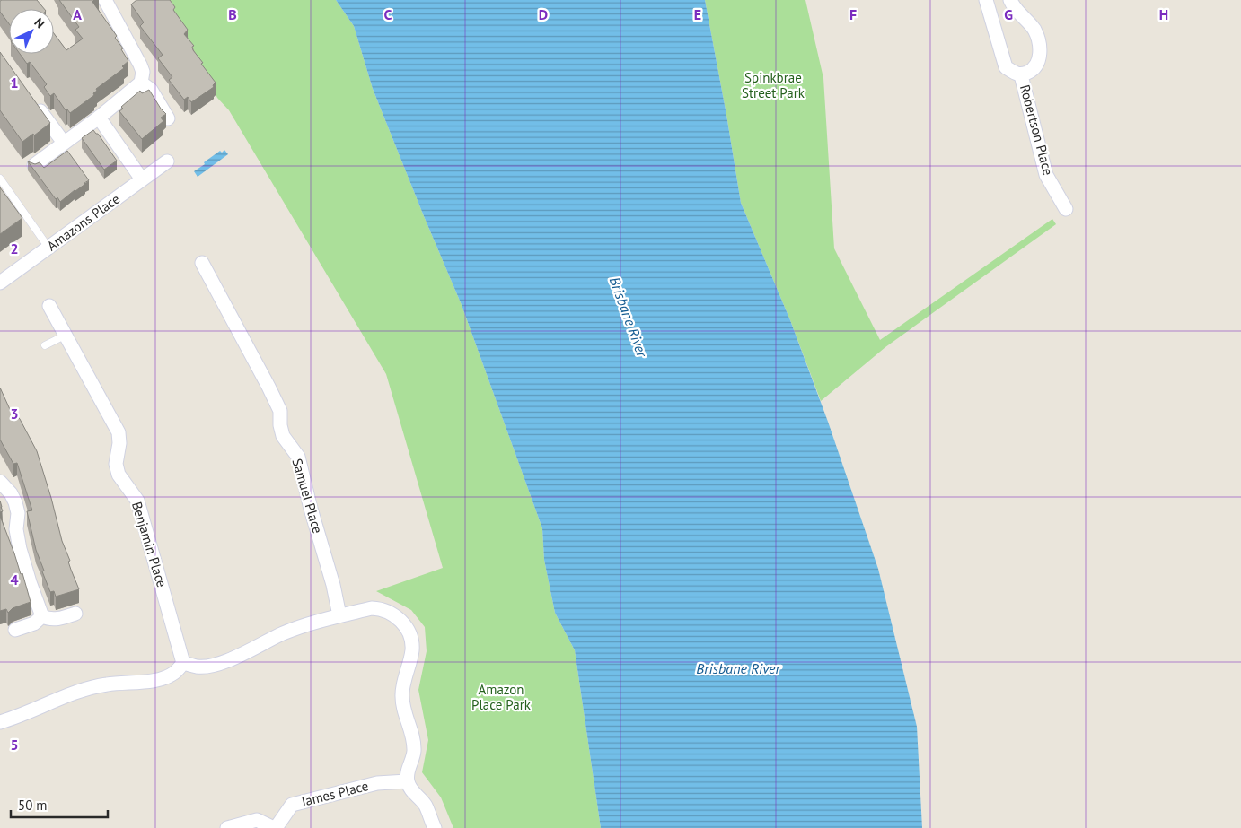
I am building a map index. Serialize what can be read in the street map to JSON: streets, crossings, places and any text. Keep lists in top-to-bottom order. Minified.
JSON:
{"streets":{"street":["Robertson Place","Amazons Place","Samuel Place","Benjamin Place","James Place"]},"water":["Brisbane River"],"parks":["Spinkbrae Street Park","Amazon Place Park"],"scale_bar":"50 m","north":"top right","grid":{"columns":["A","B","C","D","E","F","G","H"],"rows":["1","2","3","4","5"]}}
